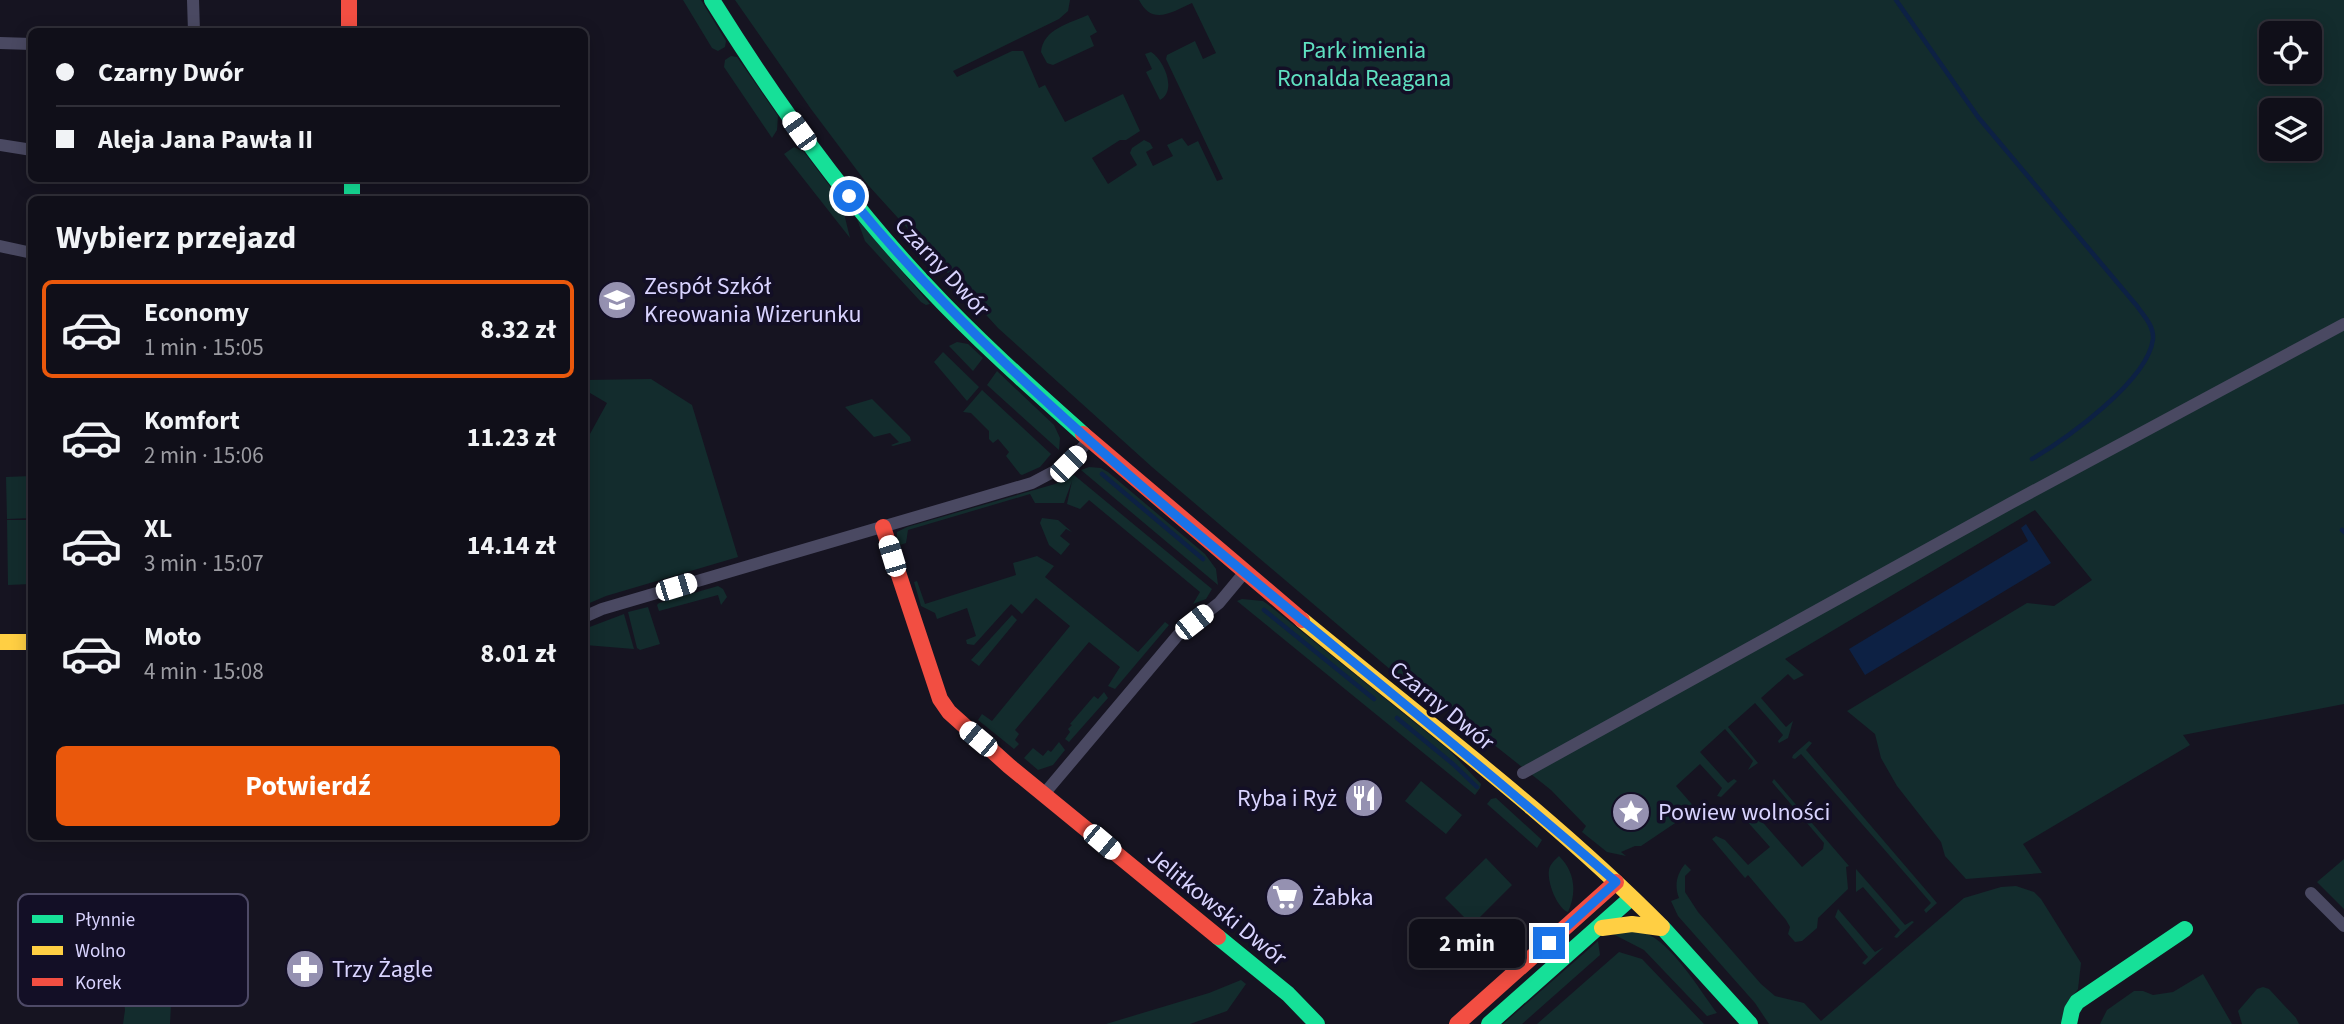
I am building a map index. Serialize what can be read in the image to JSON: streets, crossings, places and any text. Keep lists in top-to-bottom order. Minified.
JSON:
{"streets":{"main road":["Czarny Dwór","Jelitkowski Dwór"]},"parks":["Park imienia Ronalda Reagana"],"places":{"school or university":["Zespół Szkół Kreowania Wizerunku"],"restaurant":["Ryba i Ryż"],"place":["Powiew wolności"],"supermarket":["Żabka"],"pharmacy":["Trzy Żagle"]},"legend":["Płynnie","Wolno","Korek"],"page":{"banner":["Czarny Dwór","Aleja Jana Pawła II"],"heading":"Wybierz przejazd","list":[{"name":"Economy","note":"1 min · 15:05","value":"8.32 zł"},{"name":"Komfort","note":"2 min · 15:06","value":"11.23 zł"},{"name":"XL","note":"3 min · 15:07","value":"14.14 zł"},{"name":"Moto","note":"4 min · 15:08","value":"8.01 zł"}],"buttons":"Potwierdź","bubble":"2 min"}}
